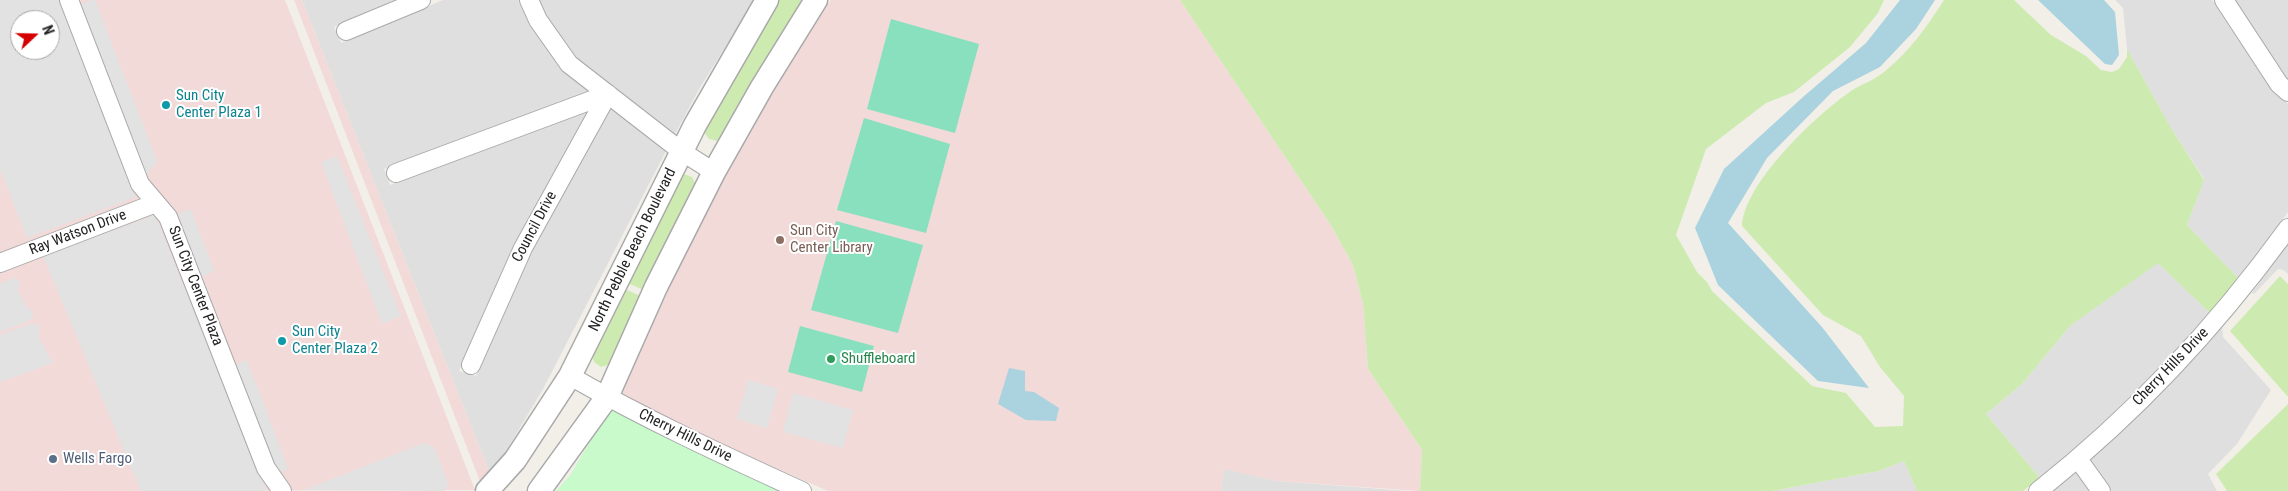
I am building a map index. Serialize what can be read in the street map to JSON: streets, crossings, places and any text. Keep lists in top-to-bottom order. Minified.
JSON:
{"streets":{"street":["Council Drive","Ray Watson Drive","North Pebble Beach Boulevard","Sun City Center Plaza","Cherry Hills Drive"]},"crossings":[["Ray Watson Drive","Sun City Center Plaza"],["North Pebble Beach Boulevard","Cherry Hills Drive"]],"places":["Sun City Center Plaza 1","Sun City Center Library","Sun City Center Plaza 2","Shuffleboard","Wells Fargo"],"north":"right"}
